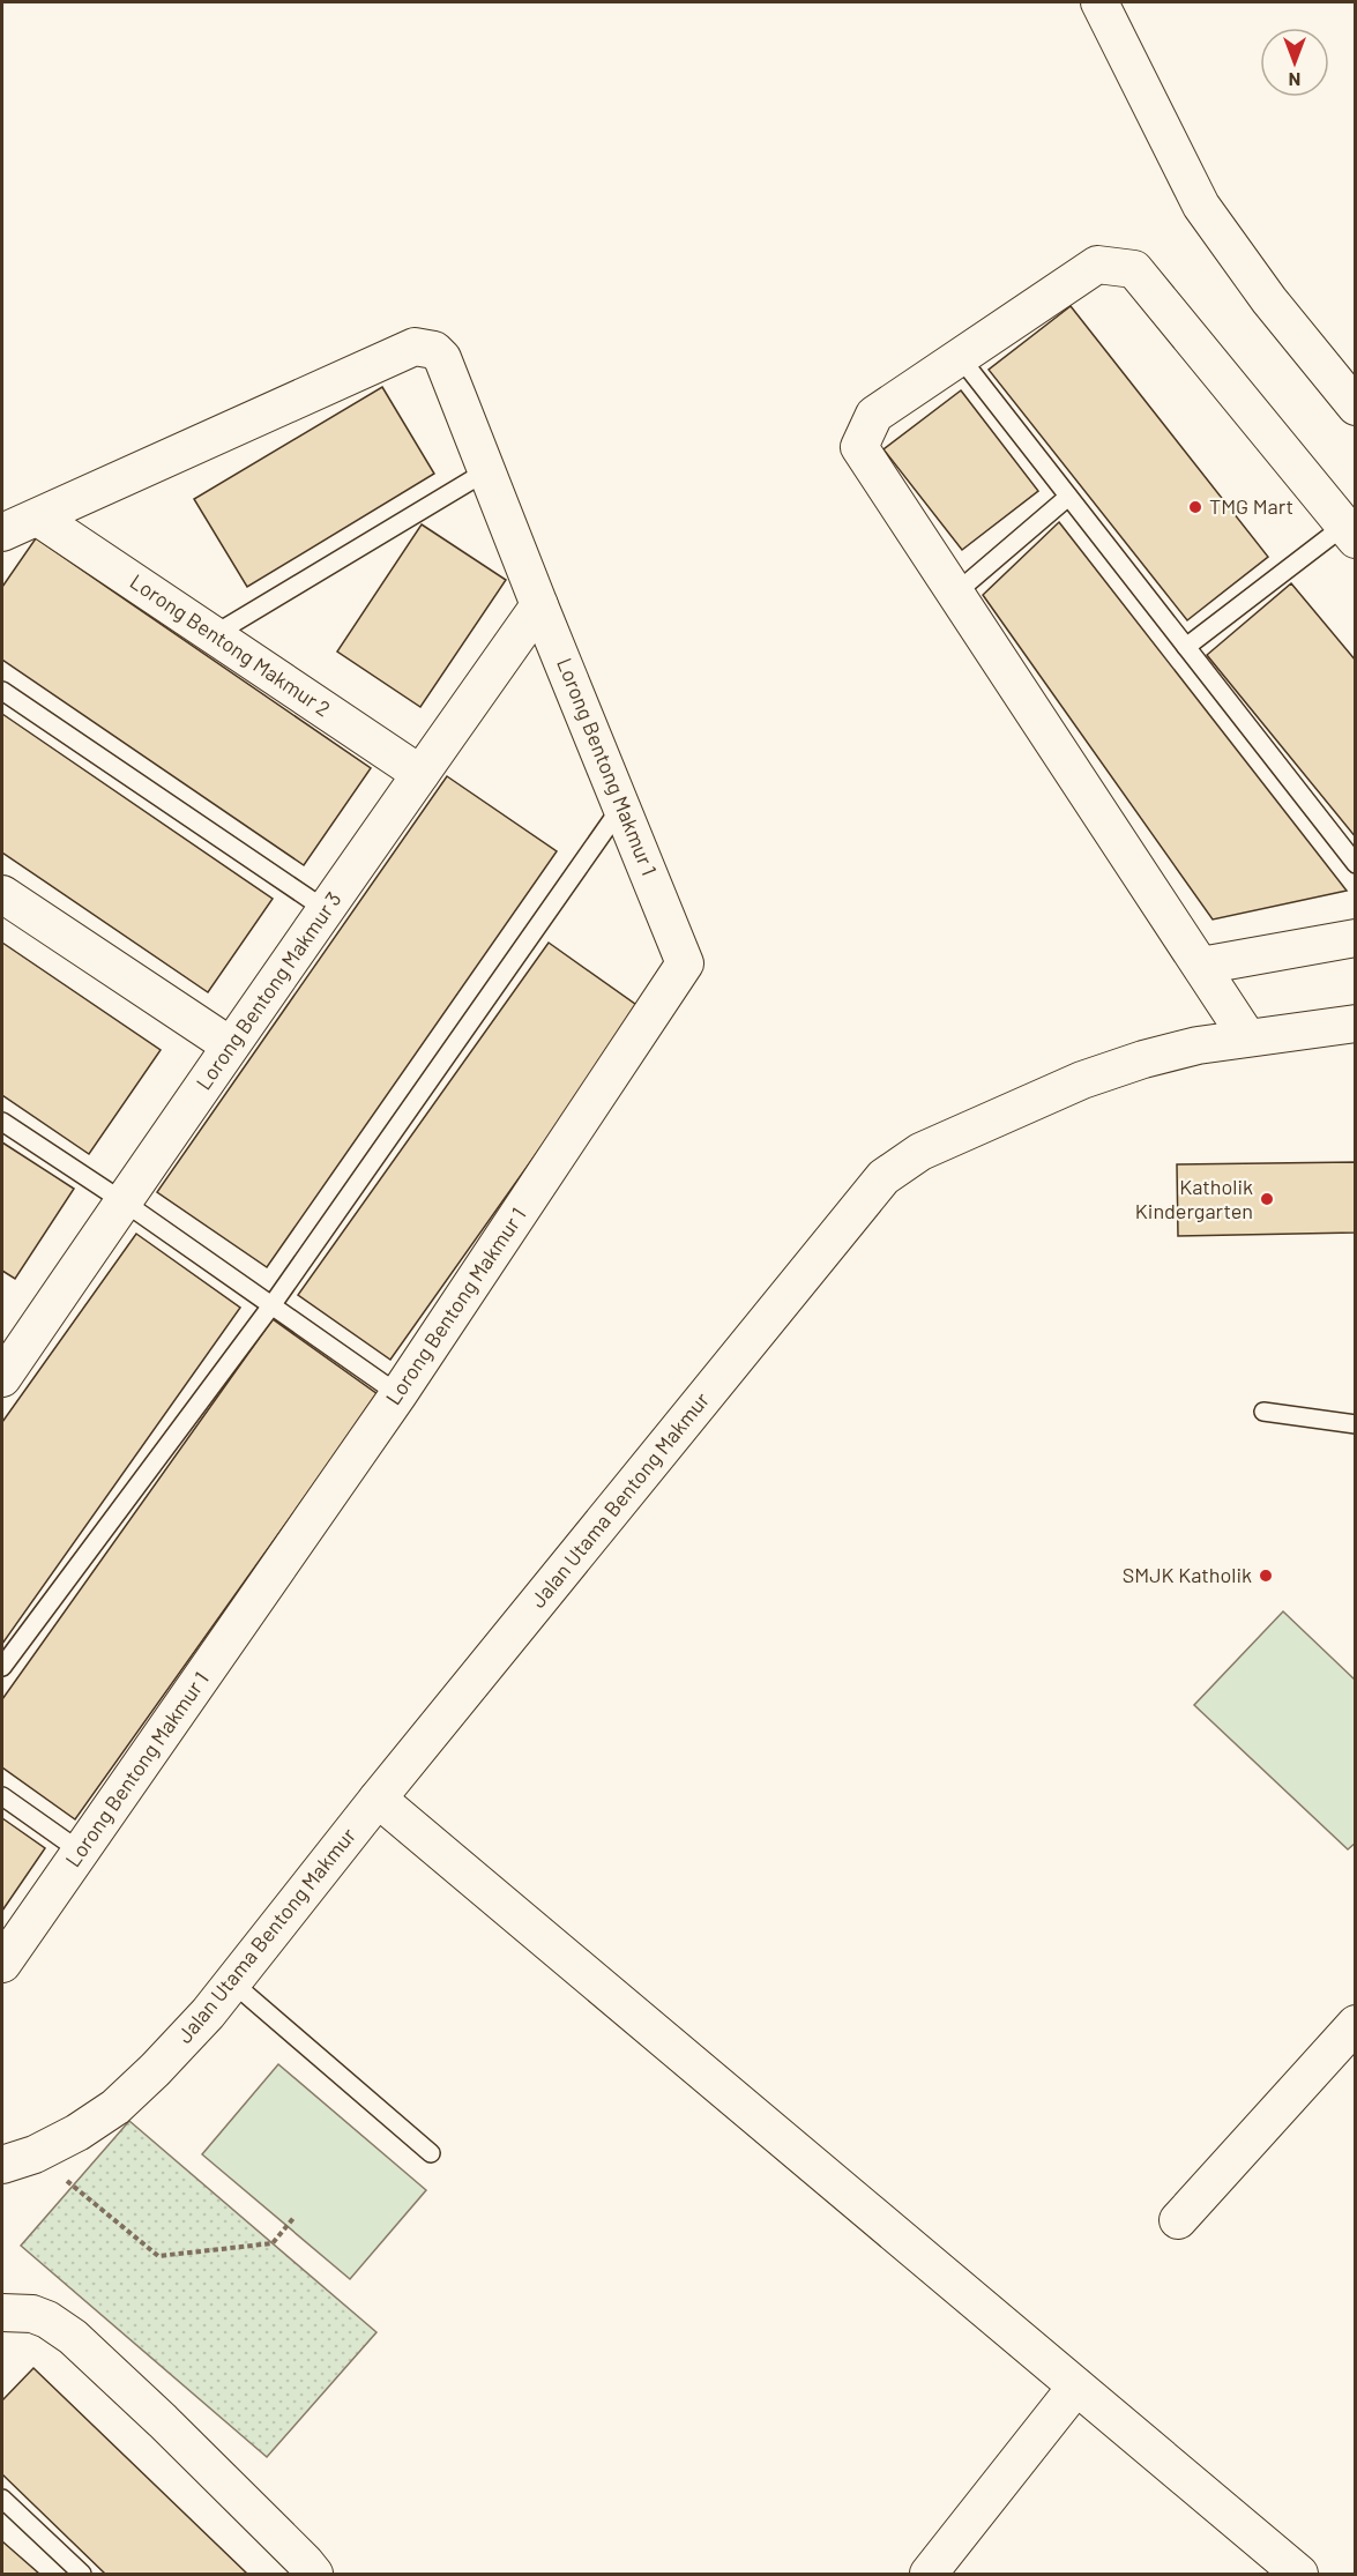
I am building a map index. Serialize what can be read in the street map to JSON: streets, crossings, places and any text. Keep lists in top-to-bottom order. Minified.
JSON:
{"streets":{"street":["Lorong Bentong Makmur 2","Lorong Bentong Makmur 1","Lorong Bentong Makmur 3","Jalan Utama Bentong Makmur"]},"crossings":[["Lorong Bentong Makmur 2","Lorong Bentong Makmur 1"],["Lorong Bentong Makmur 2","Lorong Bentong Makmur 3"],["Lorong Bentong Makmur 1","Lorong Bentong Makmur 3"]],"places":["TMG Mart","Katholik Kindergarten","SMJK Katholik"],"north":"bottom"}
